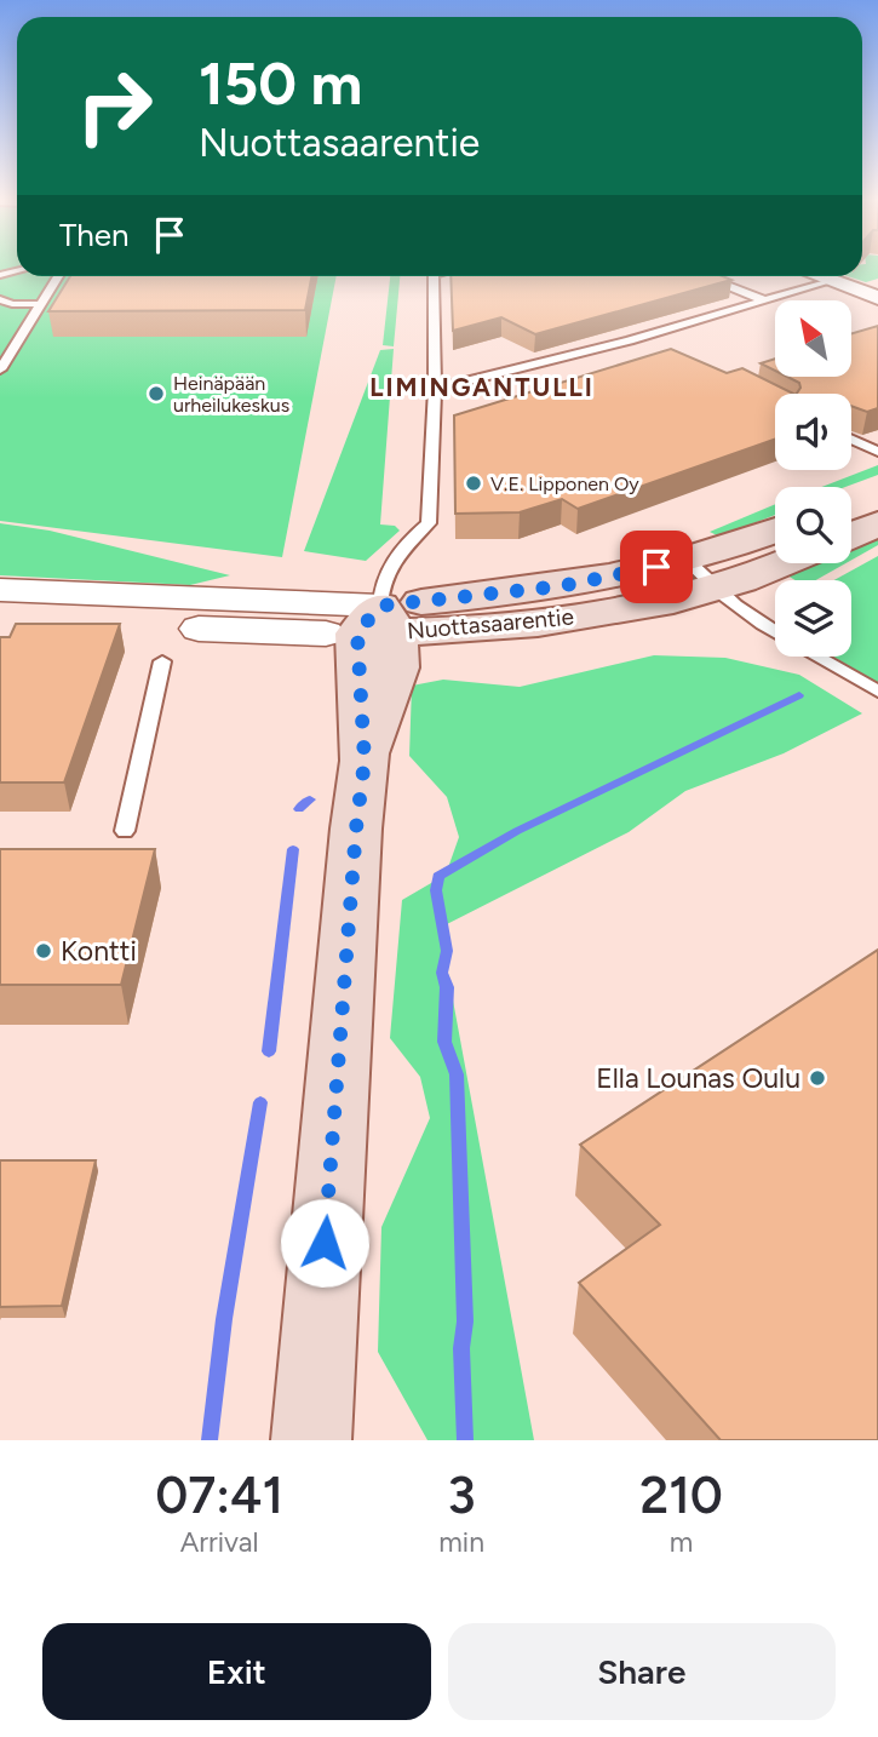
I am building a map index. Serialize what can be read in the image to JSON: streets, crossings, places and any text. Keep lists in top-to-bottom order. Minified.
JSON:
{"streets":{"main road":["Nuottasaarentie"]},"districts":["LIMINGANTULLI"],"places":["Heinäpään urheilukeskus","V.E. Lipponen Oy","Kontti","Ella Lounas Oulu"],"north":"top left","page":{"turn":["150 m","Nuottasaarentie"],"then":"Then","eta":["07:41","Arrival","3","min","210","m"],"buttons":["Exit","Share"]}}
